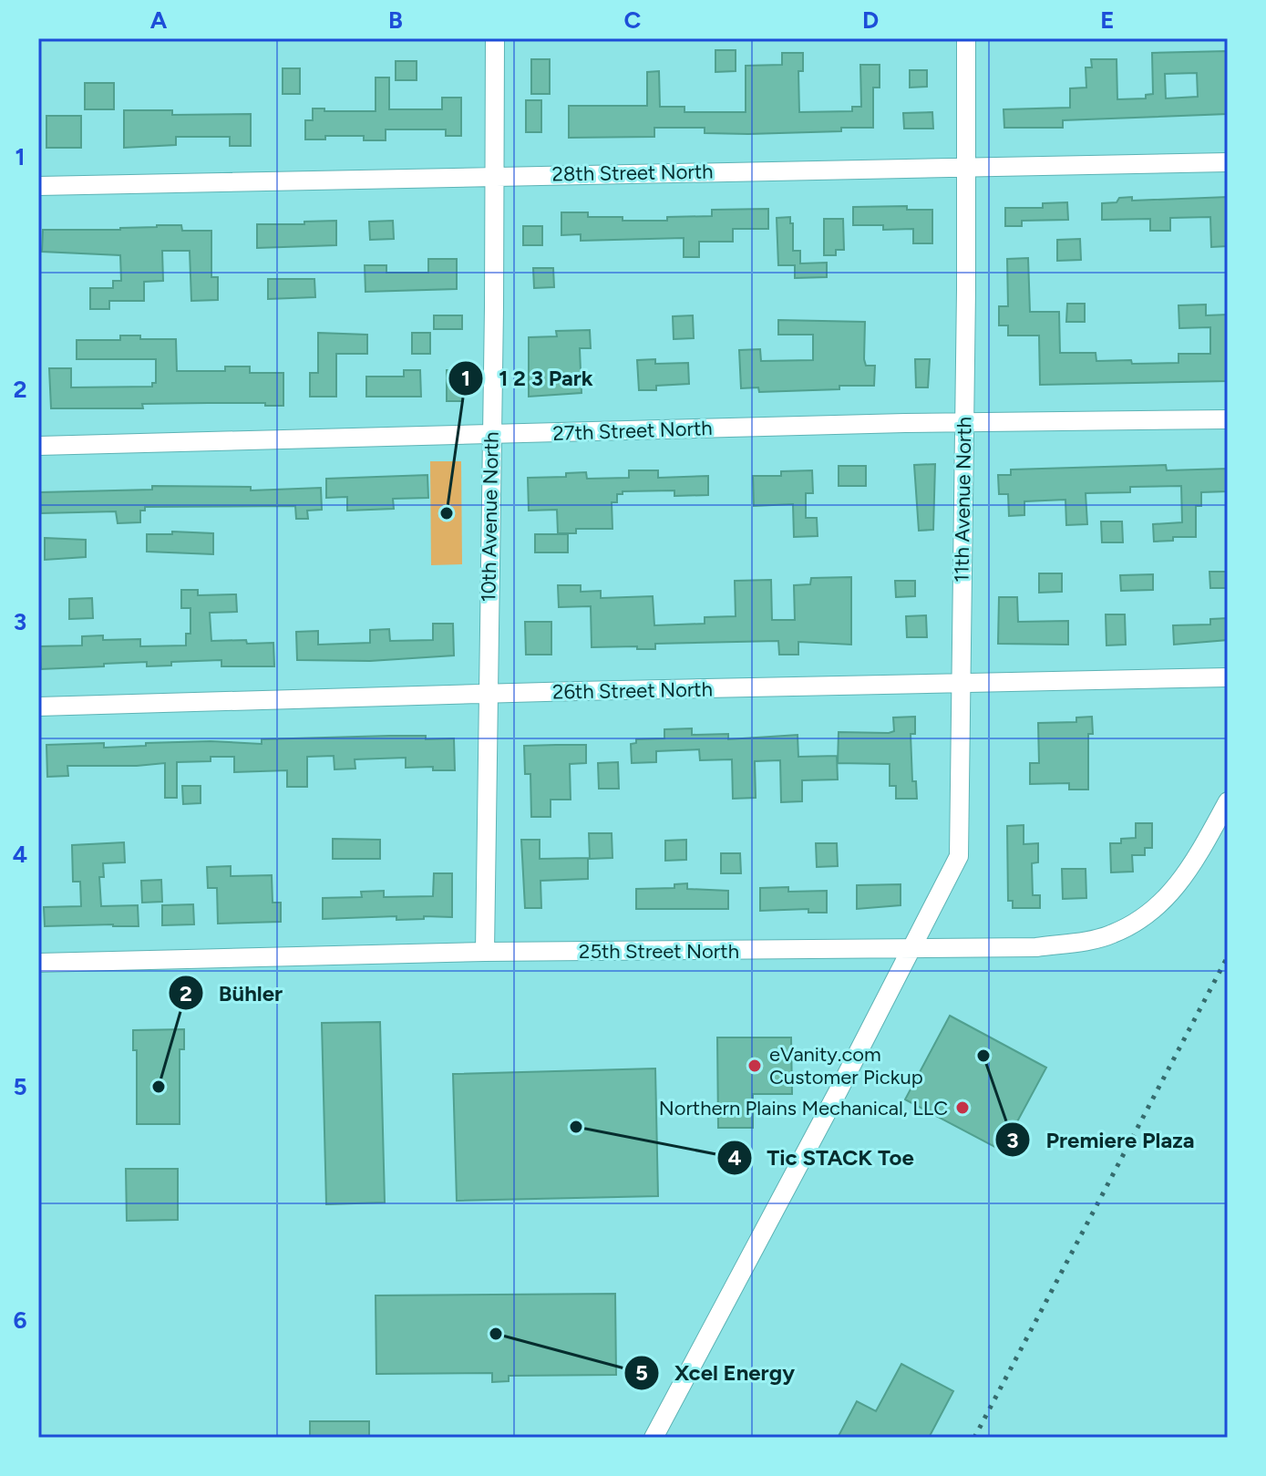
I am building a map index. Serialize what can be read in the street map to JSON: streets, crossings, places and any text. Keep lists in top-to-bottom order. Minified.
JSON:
{"streets":{"street":["28th Street North","27th Street North","11th Avenue North","10th Avenue North","26th Street North","25th Street North"]},"crossings":[["28th Street North","11th Avenue North"],["28th Street North","10th Avenue North"],["27th Street North","11th Avenue North"],["27th Street North","10th Avenue North"],["11th Avenue North","26th Street North"],["11th Avenue North","25th Street North"],["10th Avenue North","26th Street North"],["10th Avenue North","25th Street North"]],"places":["1 2 3 Park","Premiere Plaza","eVanity.com Customer Pickup","Bühler","Northern Plains Mechanical, LLC","Tic STACK Toe","Xcel Energy"],"grid":{"columns":["A","B","C","D","E"],"rows":["1","2","3","4","5","6"]}}
